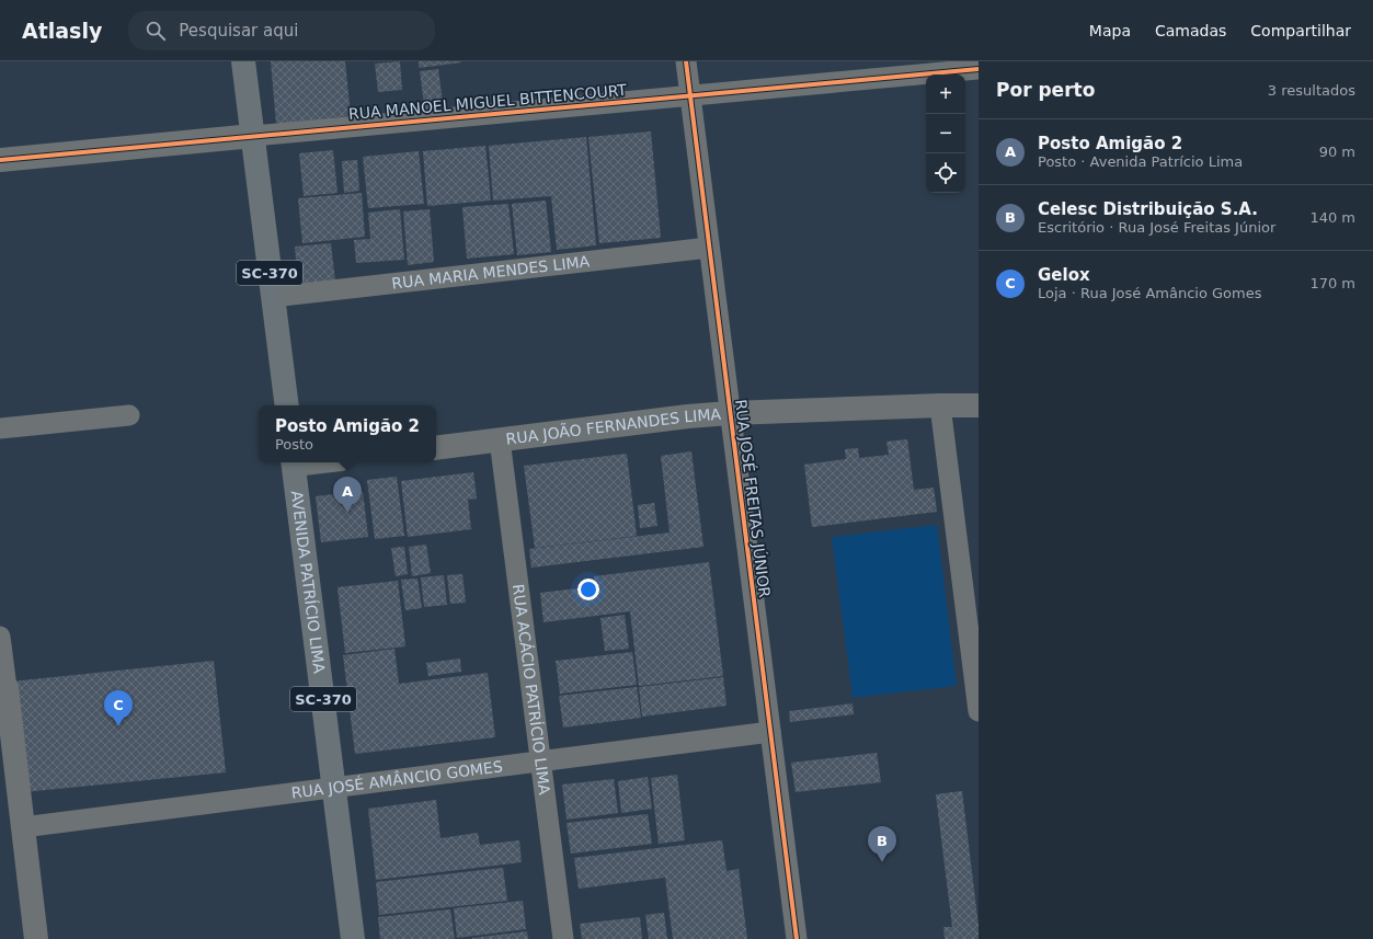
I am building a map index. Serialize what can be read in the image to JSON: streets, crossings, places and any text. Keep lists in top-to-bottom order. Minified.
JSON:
{"streets":{"main road":["SC-370","AVENIDA PATRÍCIO LIMA"],"street":["RUA MANOEL MIGUEL BITTENCOURT","RUA MARIA MENDES LIMA","RUA JOÃO FERNANDES LIMA","RUA JOSÉ FREITAS JÚNIOR","RUA ACÁCIO PATRÍCIO LIMA","RUA JOSÉ AMÂNCIO GOMES"]},"crossings":[["RUA MANOEL MIGUEL BITTENCOURT","SC-370"],["RUA MANOEL MIGUEL BITTENCOURT","RUA JOSÉ FREITAS JÚNIOR"],["SC-370","RUA MARIA MENDES LIMA"],["RUA MARIA MENDES LIMA","RUA JOSÉ FREITAS JÚNIOR"],["RUA JOÃO FERNANDES LIMA","RUA JOSÉ FREITAS JÚNIOR"],["RUA JOÃO FERNANDES LIMA","RUA ACÁCIO PATRÍCIO LIMA"],["RUA JOSÉ FREITAS JÚNIOR","RUA JOSÉ AMÂNCIO GOMES"],["AVENIDA PATRÍCIO LIMA","RUA JOSÉ AMÂNCIO GOMES"],["RUA ACÁCIO PATRÍCIO LIMA","RUA JOSÉ AMÂNCIO GOMES"]],"page":{"header":"Atlasly","search":"Pesquisar aqui","nav":["Mapa","Camadas","Compartilhar"],"heading":["Por perto","3 resultados"],"map_buttons":["+","−"],"list":[{"mark":"A","name":"Posto Amigão 2","note":"Posto · Avenida Patrício Lima","value":"90 m"},{"mark":"B","name":"Celesc Distribuição S.A.","note":"Escritório · Rua José Freitas Júnior","value":"140 m"},{"mark":"C","name":"Gelox","note":"Loja · Rua José Amâncio Gomes","value":"170 m"}],"popup":["Posto Amigão 2","Posto"],"pins":["A","C","B"]}}
